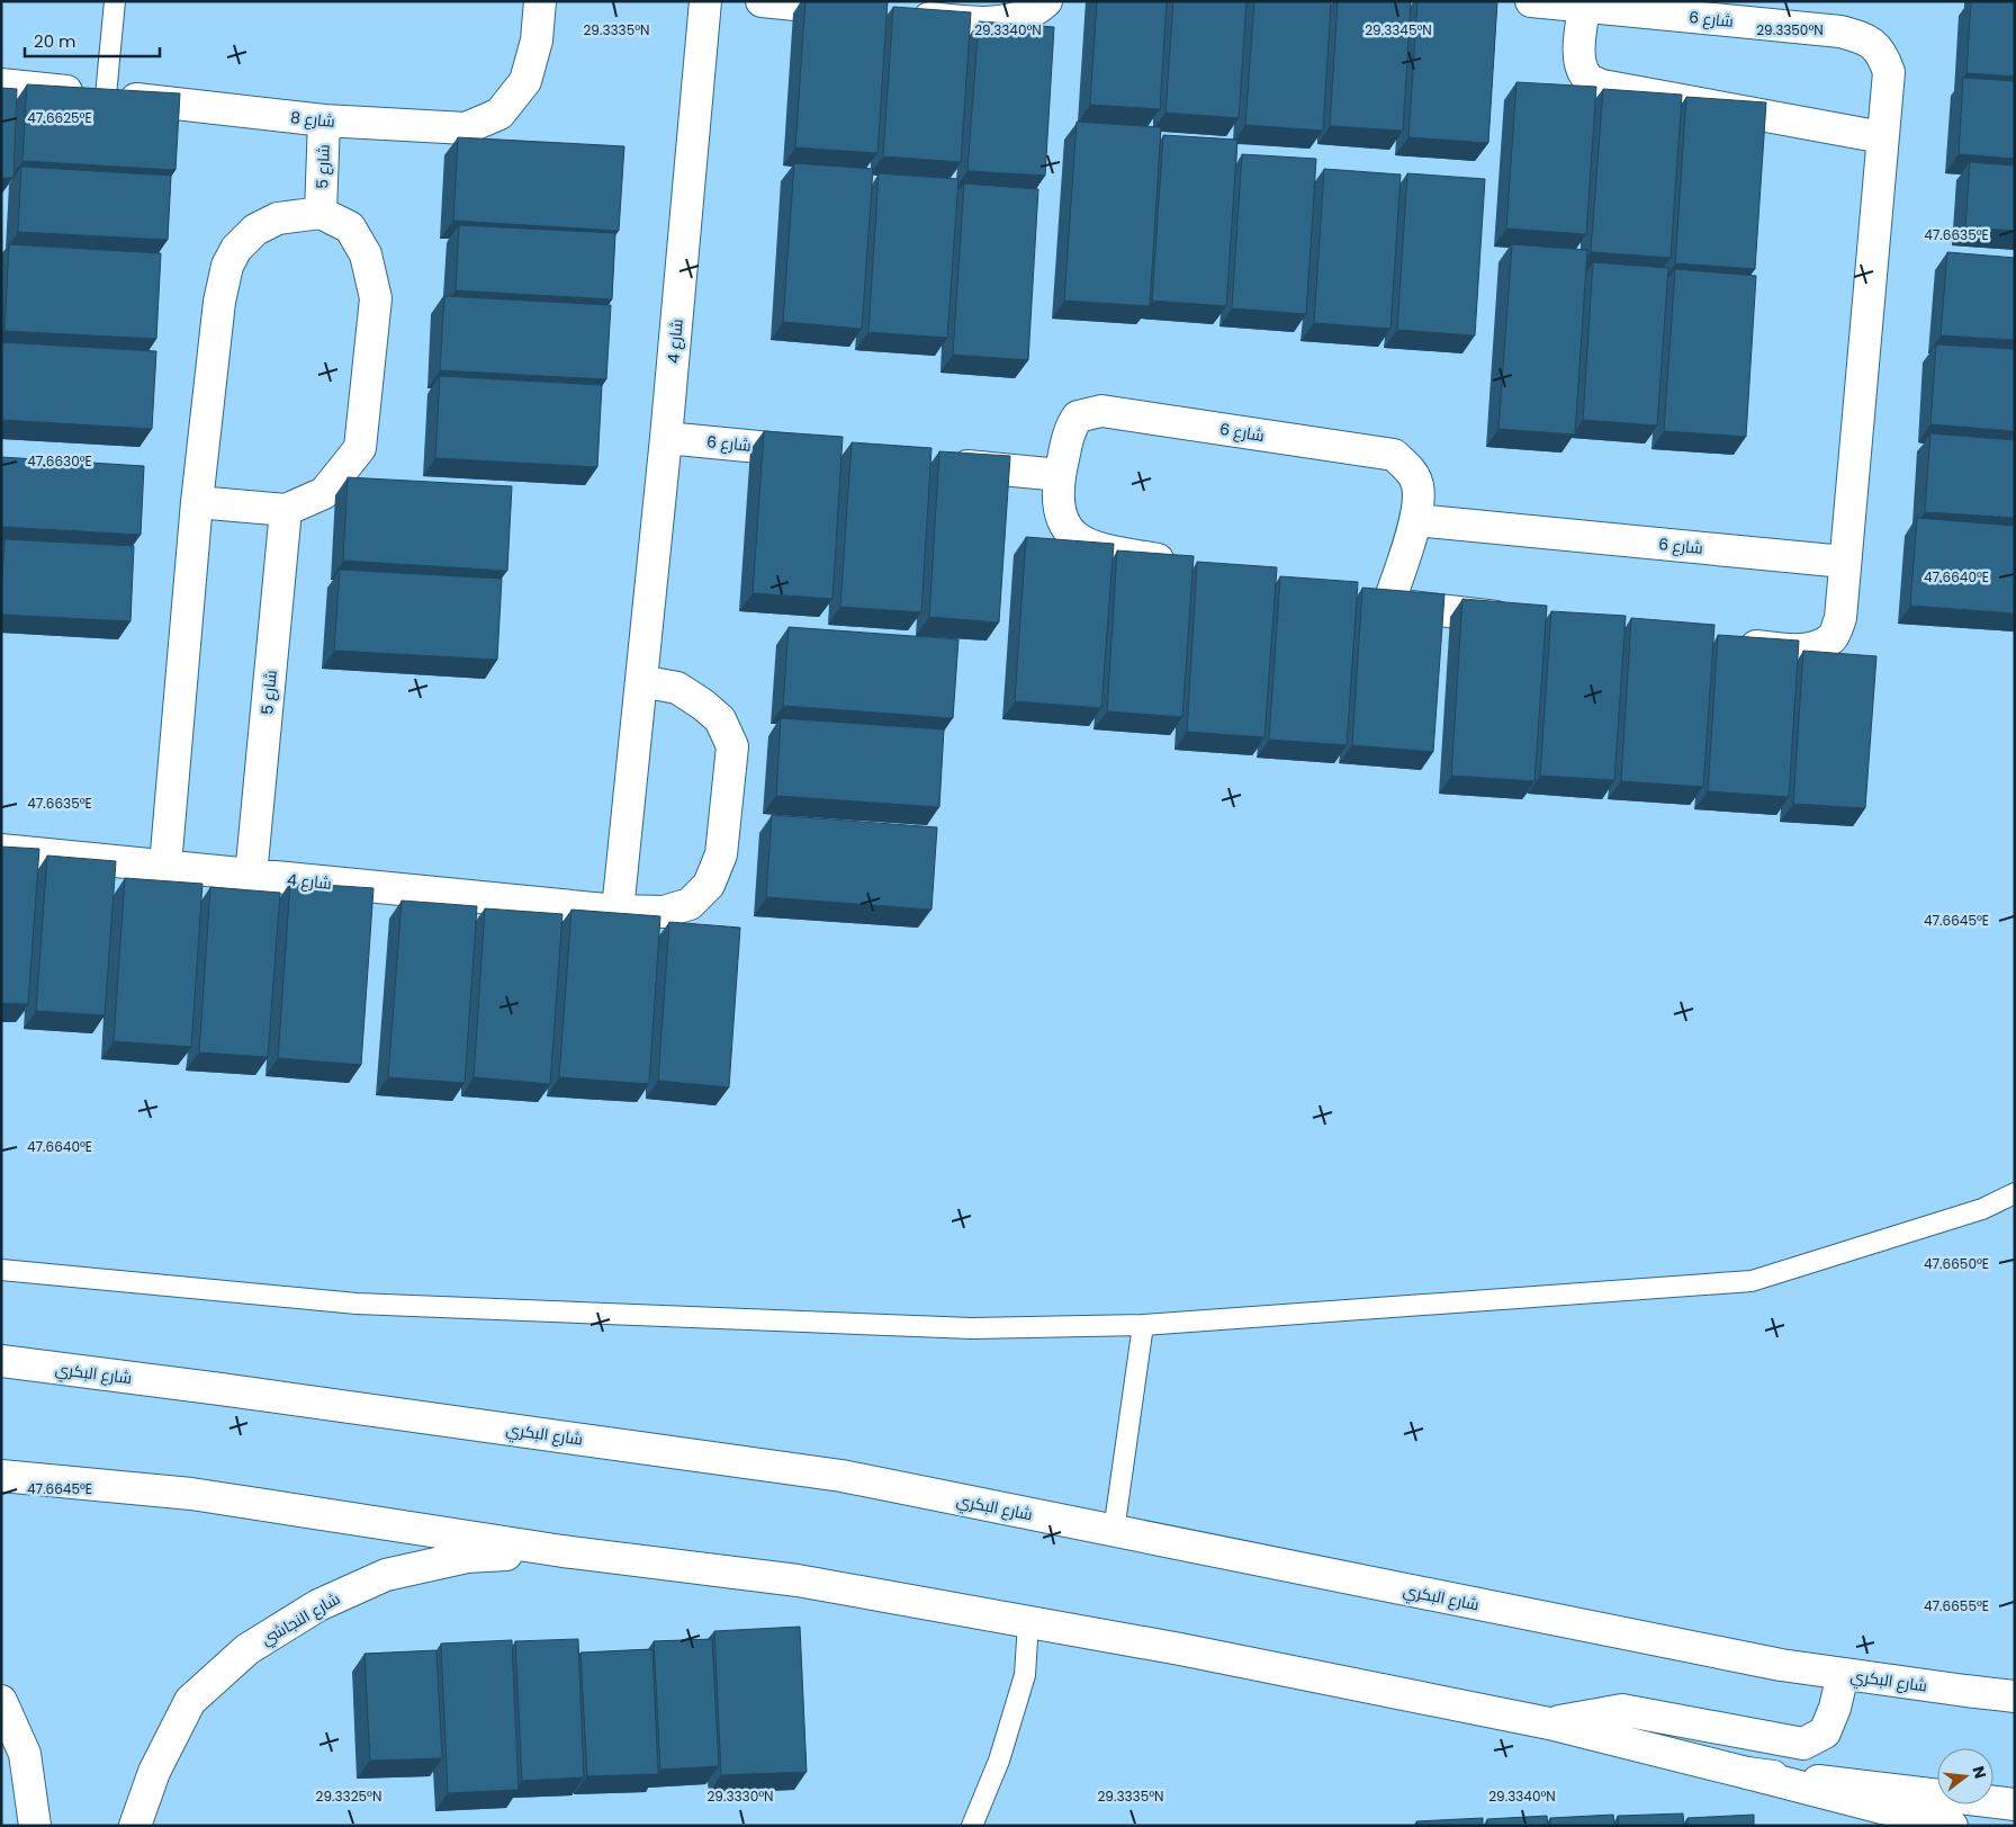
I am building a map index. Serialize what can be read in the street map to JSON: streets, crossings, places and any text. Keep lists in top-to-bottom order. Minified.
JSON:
{"streets":{"main road":["شارع 6","شارع 8","شارع 5","شارع 4","شارع البكري","شارع النجاشي"]},"crossings":[["شارع 6","شارع 4"],["شارع 8","شارع 5"],["شارع 5","شارع 4"]],"scale_bar":"20 m","north":"right","coordinates":["29.3335°N","29.3340°N","29.3345°N","29.3350°N","47.6625°E","47.6635°E","47.6630°E","47.6640°E","47.6645°E","47.6650°E","47.6655°E","29.3325°N","29.3330°N"]}
